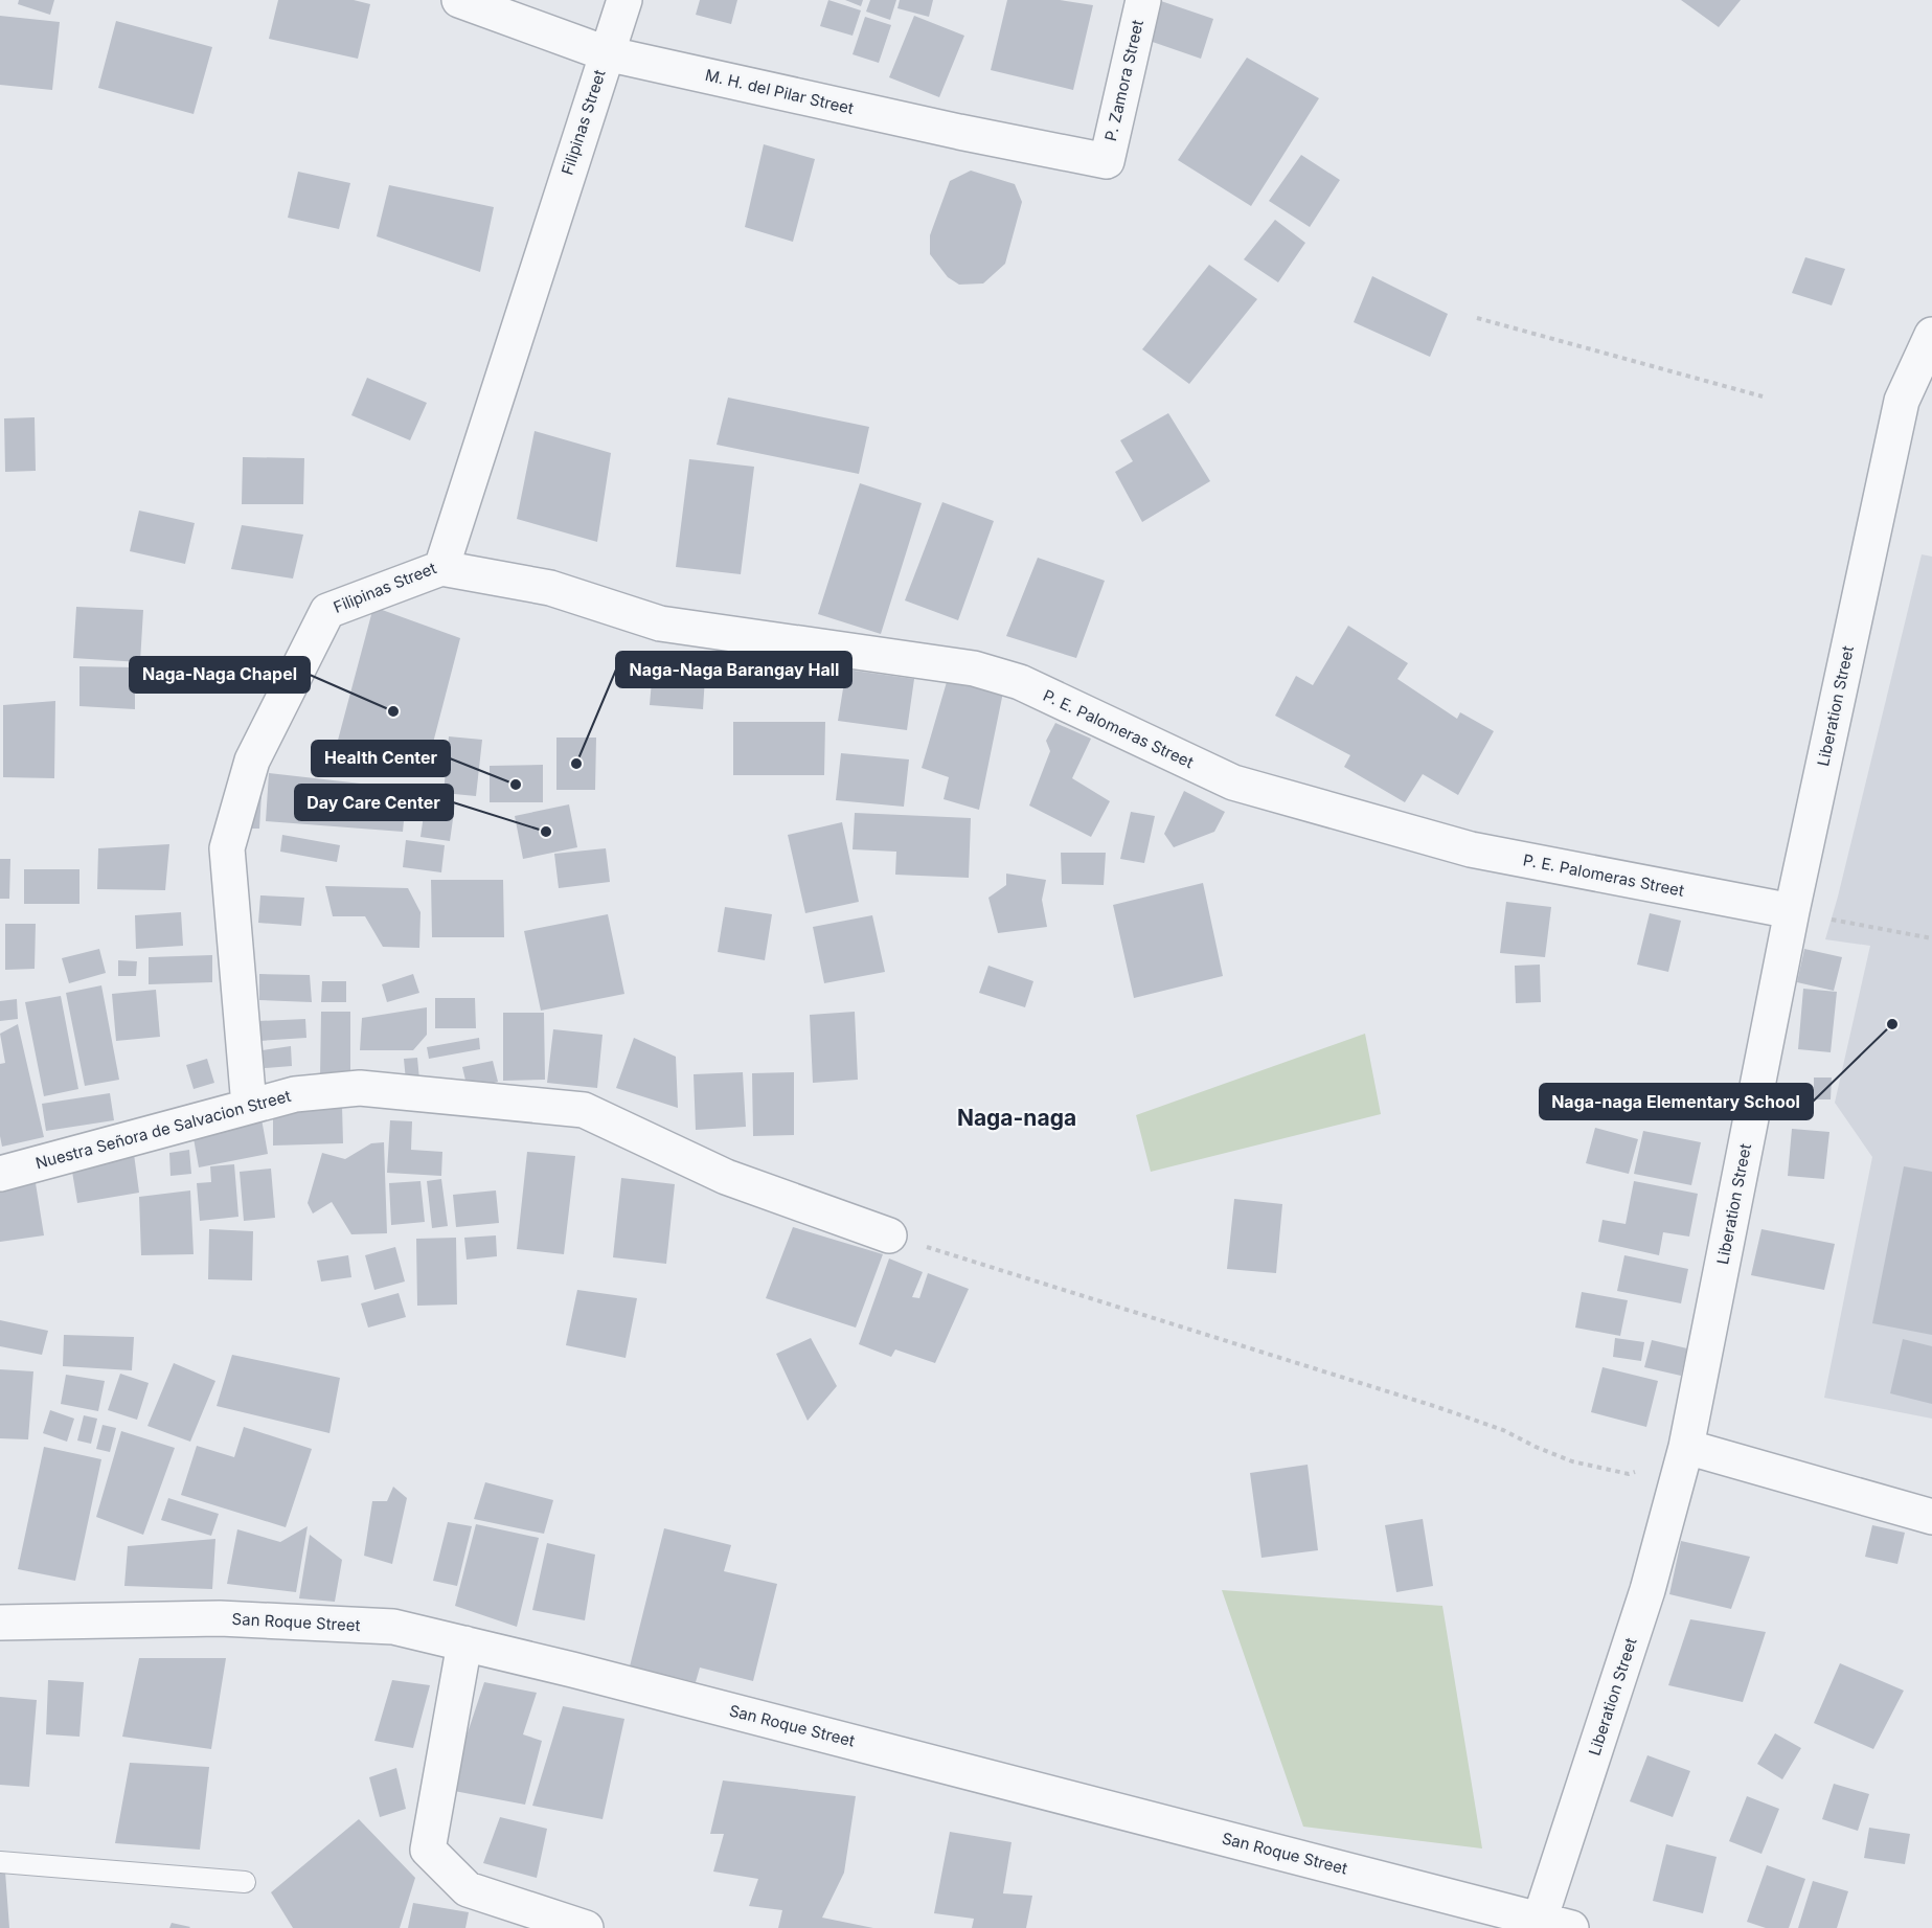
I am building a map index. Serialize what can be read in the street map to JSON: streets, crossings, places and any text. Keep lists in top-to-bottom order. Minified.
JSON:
{"streets":{"street":["P. Zamora Street","M. H. del Pilar Street","Filipinas Street","Liberation Street","P. E. Palomeras Street","Nuestra Señora de Salvacion Street","San Roque Street"]},"crossings":[["P. Zamora Street","M. H. del Pilar Street"],["M. H. del Pilar Street","Filipinas Street"],["Filipinas Street","P. E. Palomeras Street"],["Filipinas Street","Nuestra Señora de Salvacion Street"],["Liberation Street","P. E. Palomeras Street"],["Liberation Street","San Roque Street"]],"districts":["Naga-naga"],"places":["Naga-Naga Chapel","Naga-Naga Barangay Hall","Health Center","Day Care Center","Naga-naga Elementary School"]}
